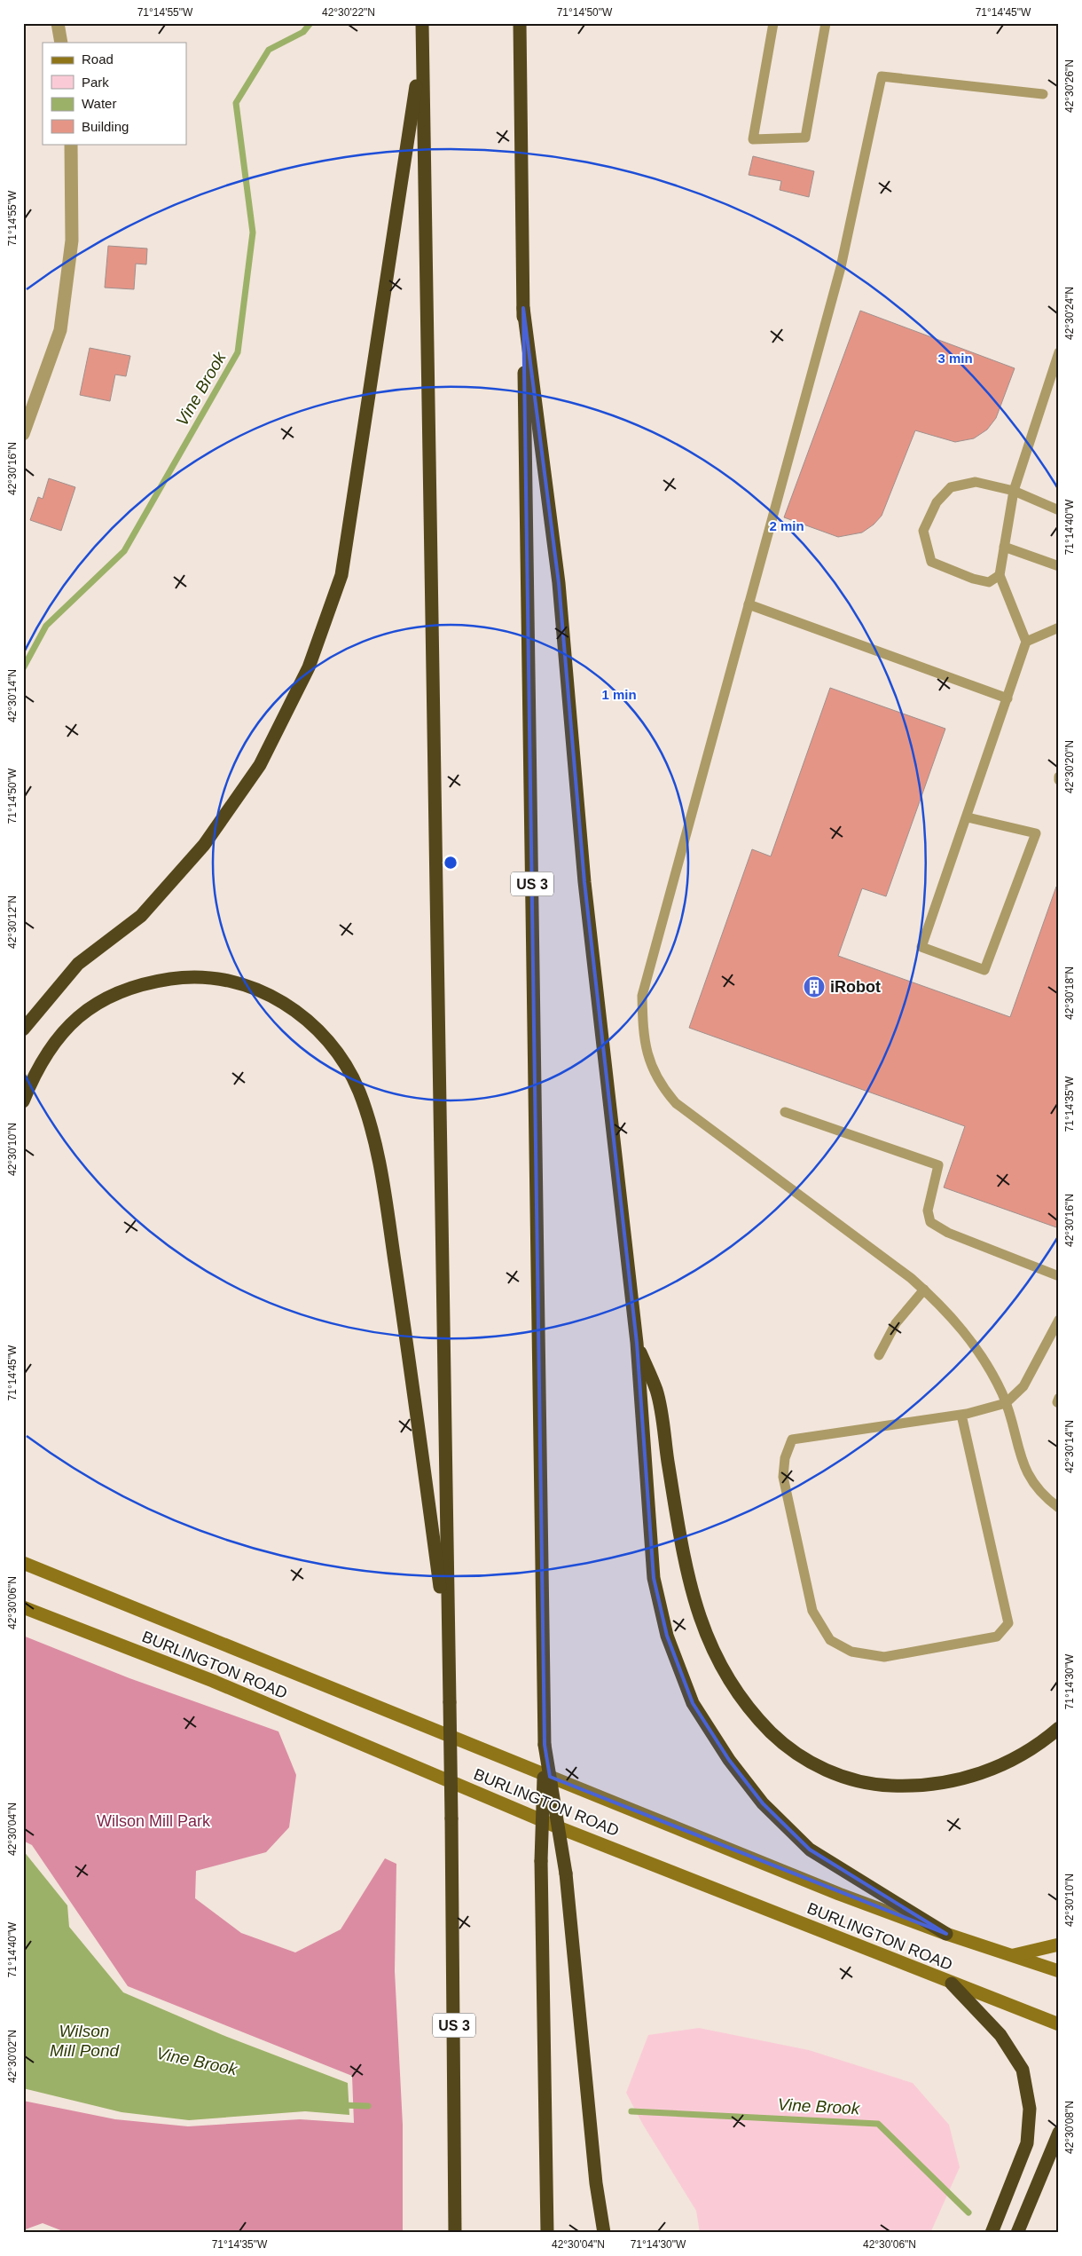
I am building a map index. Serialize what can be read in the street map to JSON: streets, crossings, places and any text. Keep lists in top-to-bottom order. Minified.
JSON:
{"streets":{"highway":["US 3"],"main road":["BURLINGTON ROAD"]},"water":["Vine Brook","Wilson Mill Pond"],"parks":["Wilson Mill Park"],"places":{"building":["iRobot"]},"legend":["Road","Park","Water","Building"],"coordinates":["71°14'55\"W","42°30'22\"N","71°14'50\"W","71°14'45\"W","42°30'26\"N","42°30'24\"N","42°30'16\"N","71°14'40\"W","42°30'14\"N","42°30'20\"N","42°30'12\"N","42°30'18\"N","71°14'35\"W","42°30'10\"N","42°30'06\"N","71°14'30\"W","42°30'04\"N","42°30'02\"N","42°30'08\"N"],"rings":["3 min","2 min","1 min"]}
